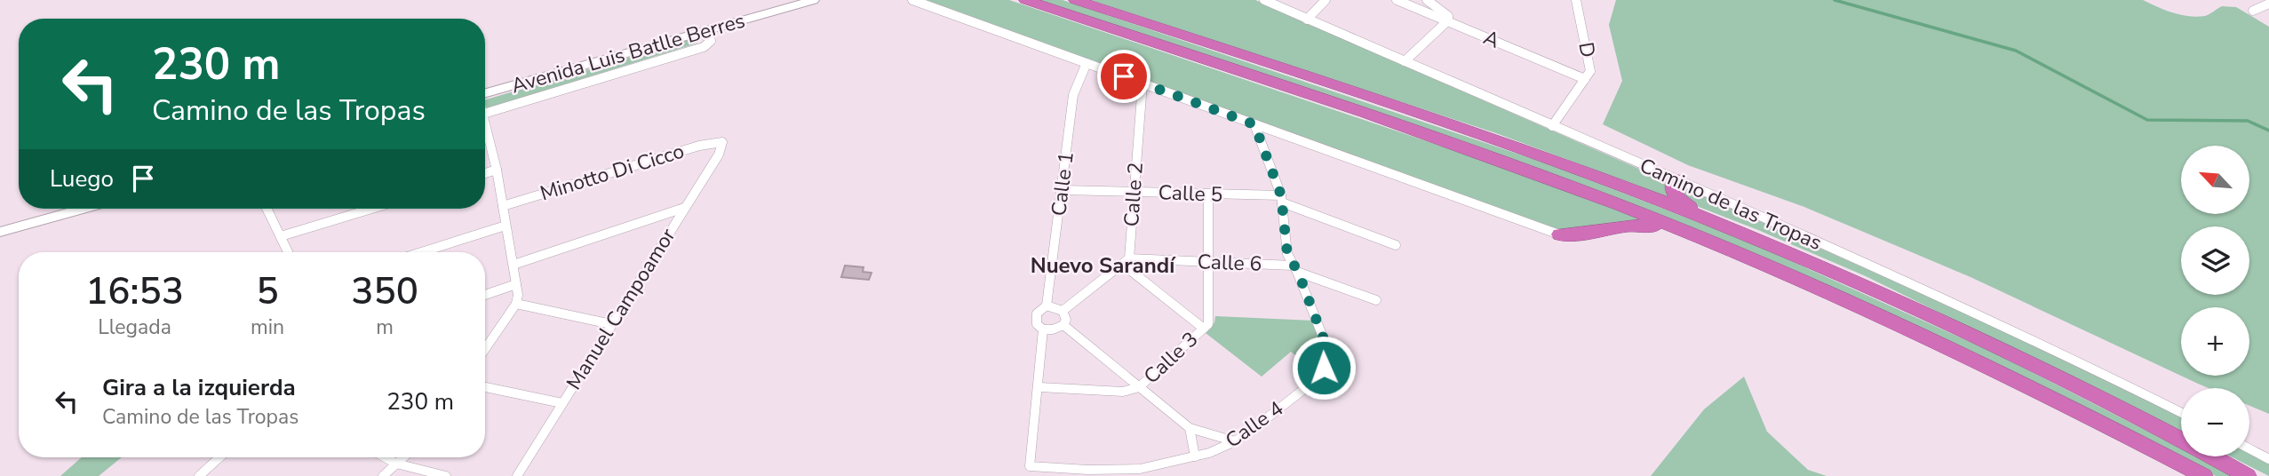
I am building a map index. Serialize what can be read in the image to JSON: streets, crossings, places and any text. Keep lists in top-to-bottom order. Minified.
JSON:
{"streets":{"main road":["Avenida Luis Batlle Berres"],"street":["A","D","Minotto Di Cicco","Calle 1","Calle 5","Calle 2","Camino de las Tropas","Calle 6","Manuel Campoamor","Calle 3","Calle 4"]},"crossings":[["A","D"],["D","Camino de las Tropas"],["Minotto Di Cicco","Manuel Campoamor"],["Calle 1","Calle 5"],["Calle 5","Calle 2"],["Calle 5","Calle 3"],["Calle 5","Calle 4"],["Calle 2","Calle 6"],["Calle 6","Calle 3"],["Calle 6","Calle 4"],["Calle 3","Calle 4"]],"districts":["Nuevo Sarandí"],"north":"top left","page":{"turn":["230 m","Camino de las Tropas"],"map_buttons":["+","−"],"then":"Luego","eta":["16:53","Llegada","5","min","350","m"],"list":[{"name":"Gira a la izquierda","note":"Camino de las Tropas","value":"230 m"}]}}
